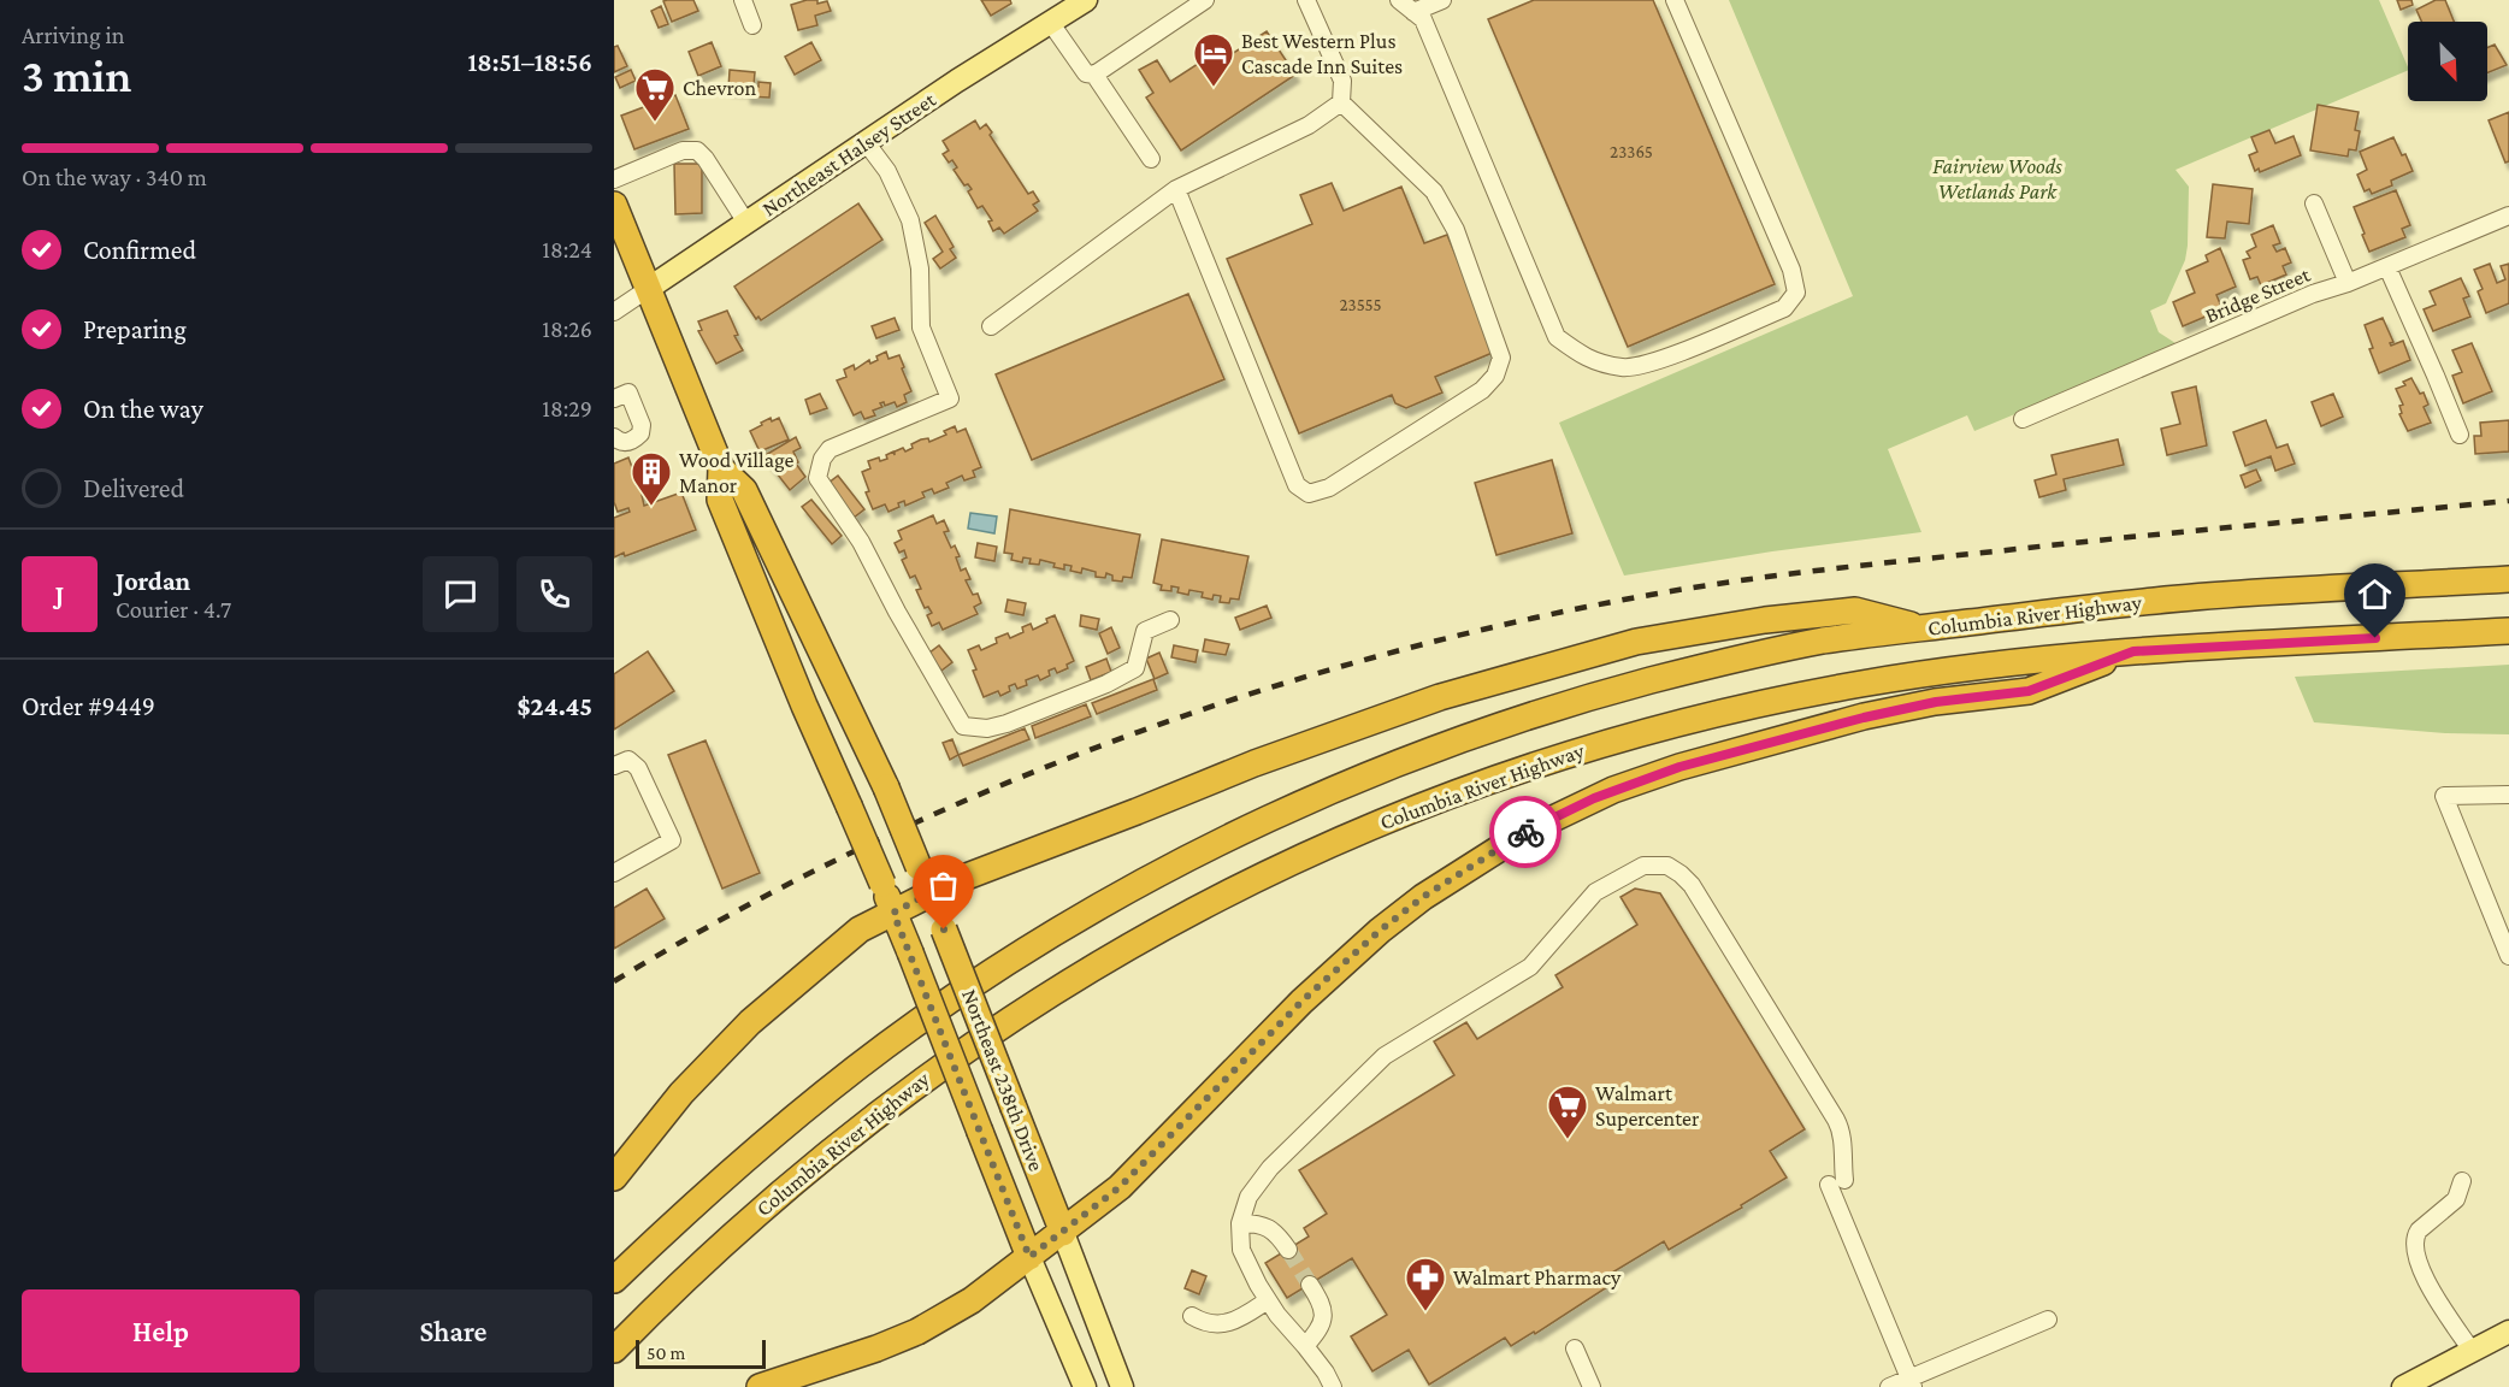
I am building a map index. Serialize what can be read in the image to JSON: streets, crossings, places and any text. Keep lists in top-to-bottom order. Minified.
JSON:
{"streets":{"highway":["Columbia River Highway","Northeast 238th Drive"],"main road":["Northeast Halsey Street"],"street":["Bridge Street"]},"crossings":[["Northeast Halsey Street","Northeast 238th Drive"]],"parks":["Fairview Woods Wetlands Park"],"places":{"hotel":["Best Western Plus Cascade Inn Suites"],"supermarket":["Chevron","Walmart Supercenter"],"building":["Wood Village Manor"],"pharmacy":["Walmart Pharmacy"]},"house_numbers":["23365","23555"],"scale_bar":"50 m","north":"bottom right","page":{"heading":["3 min","Arriving in","18:51–18:56"],"panel":["Jordan","Courier · 4.7","Order #9449","$24.45"],"bar":"On the way · 340 m","list":[["Confirmed","18:24"],["Preparing","18:26"],["On the way","18:29"],"Delivered"],"round":"J","buttons":["Help","Share"],"scale":"50 m"}}
